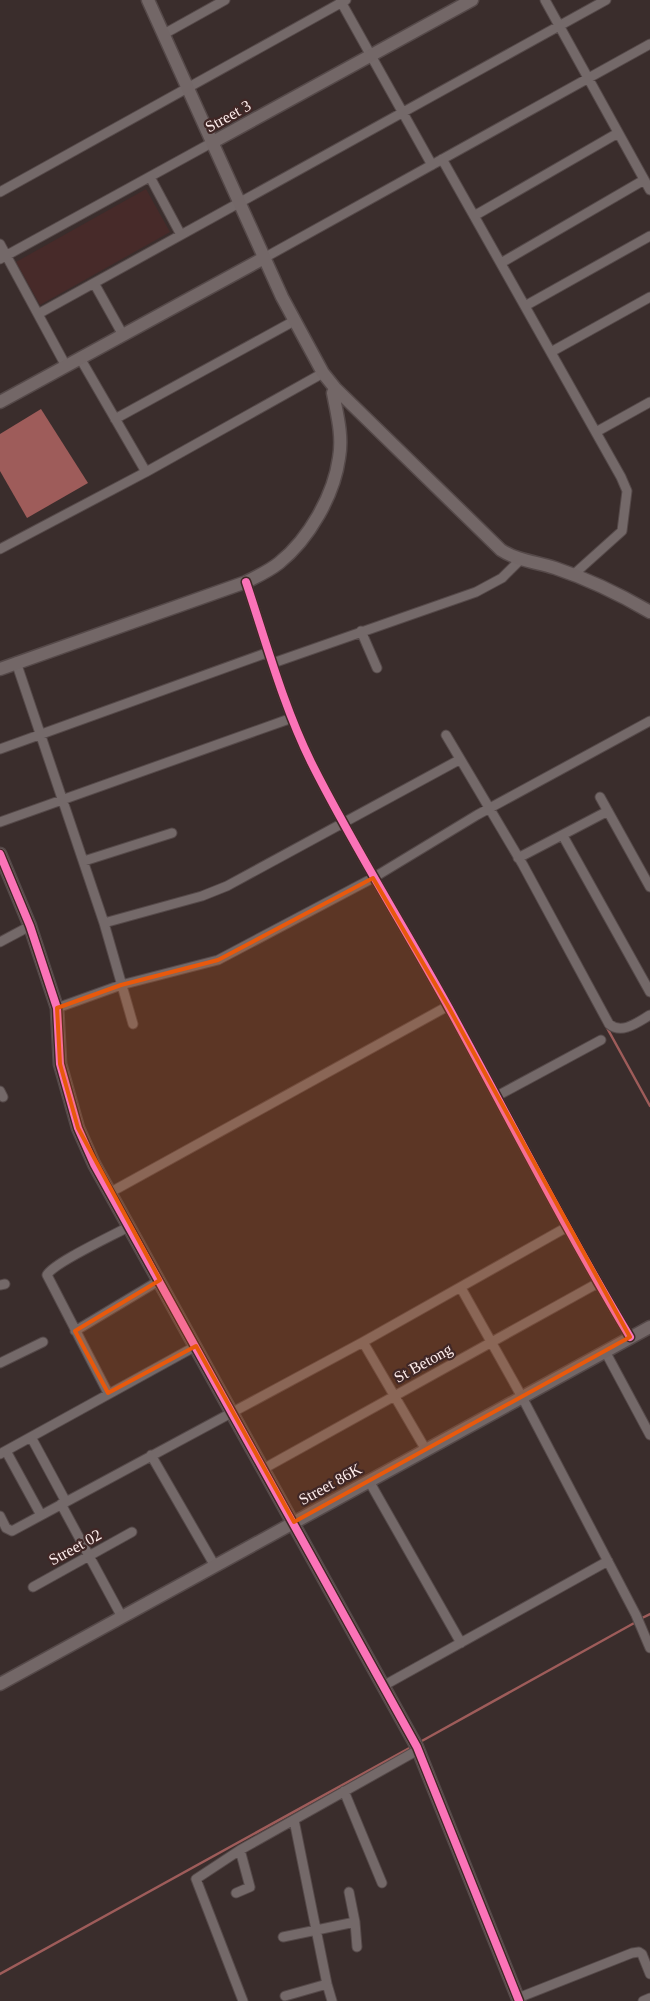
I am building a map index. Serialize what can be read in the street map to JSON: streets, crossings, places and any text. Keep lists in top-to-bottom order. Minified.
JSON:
{"streets":{"street":["Street 3","St Betong","Street 86K","Street 02"]}}
